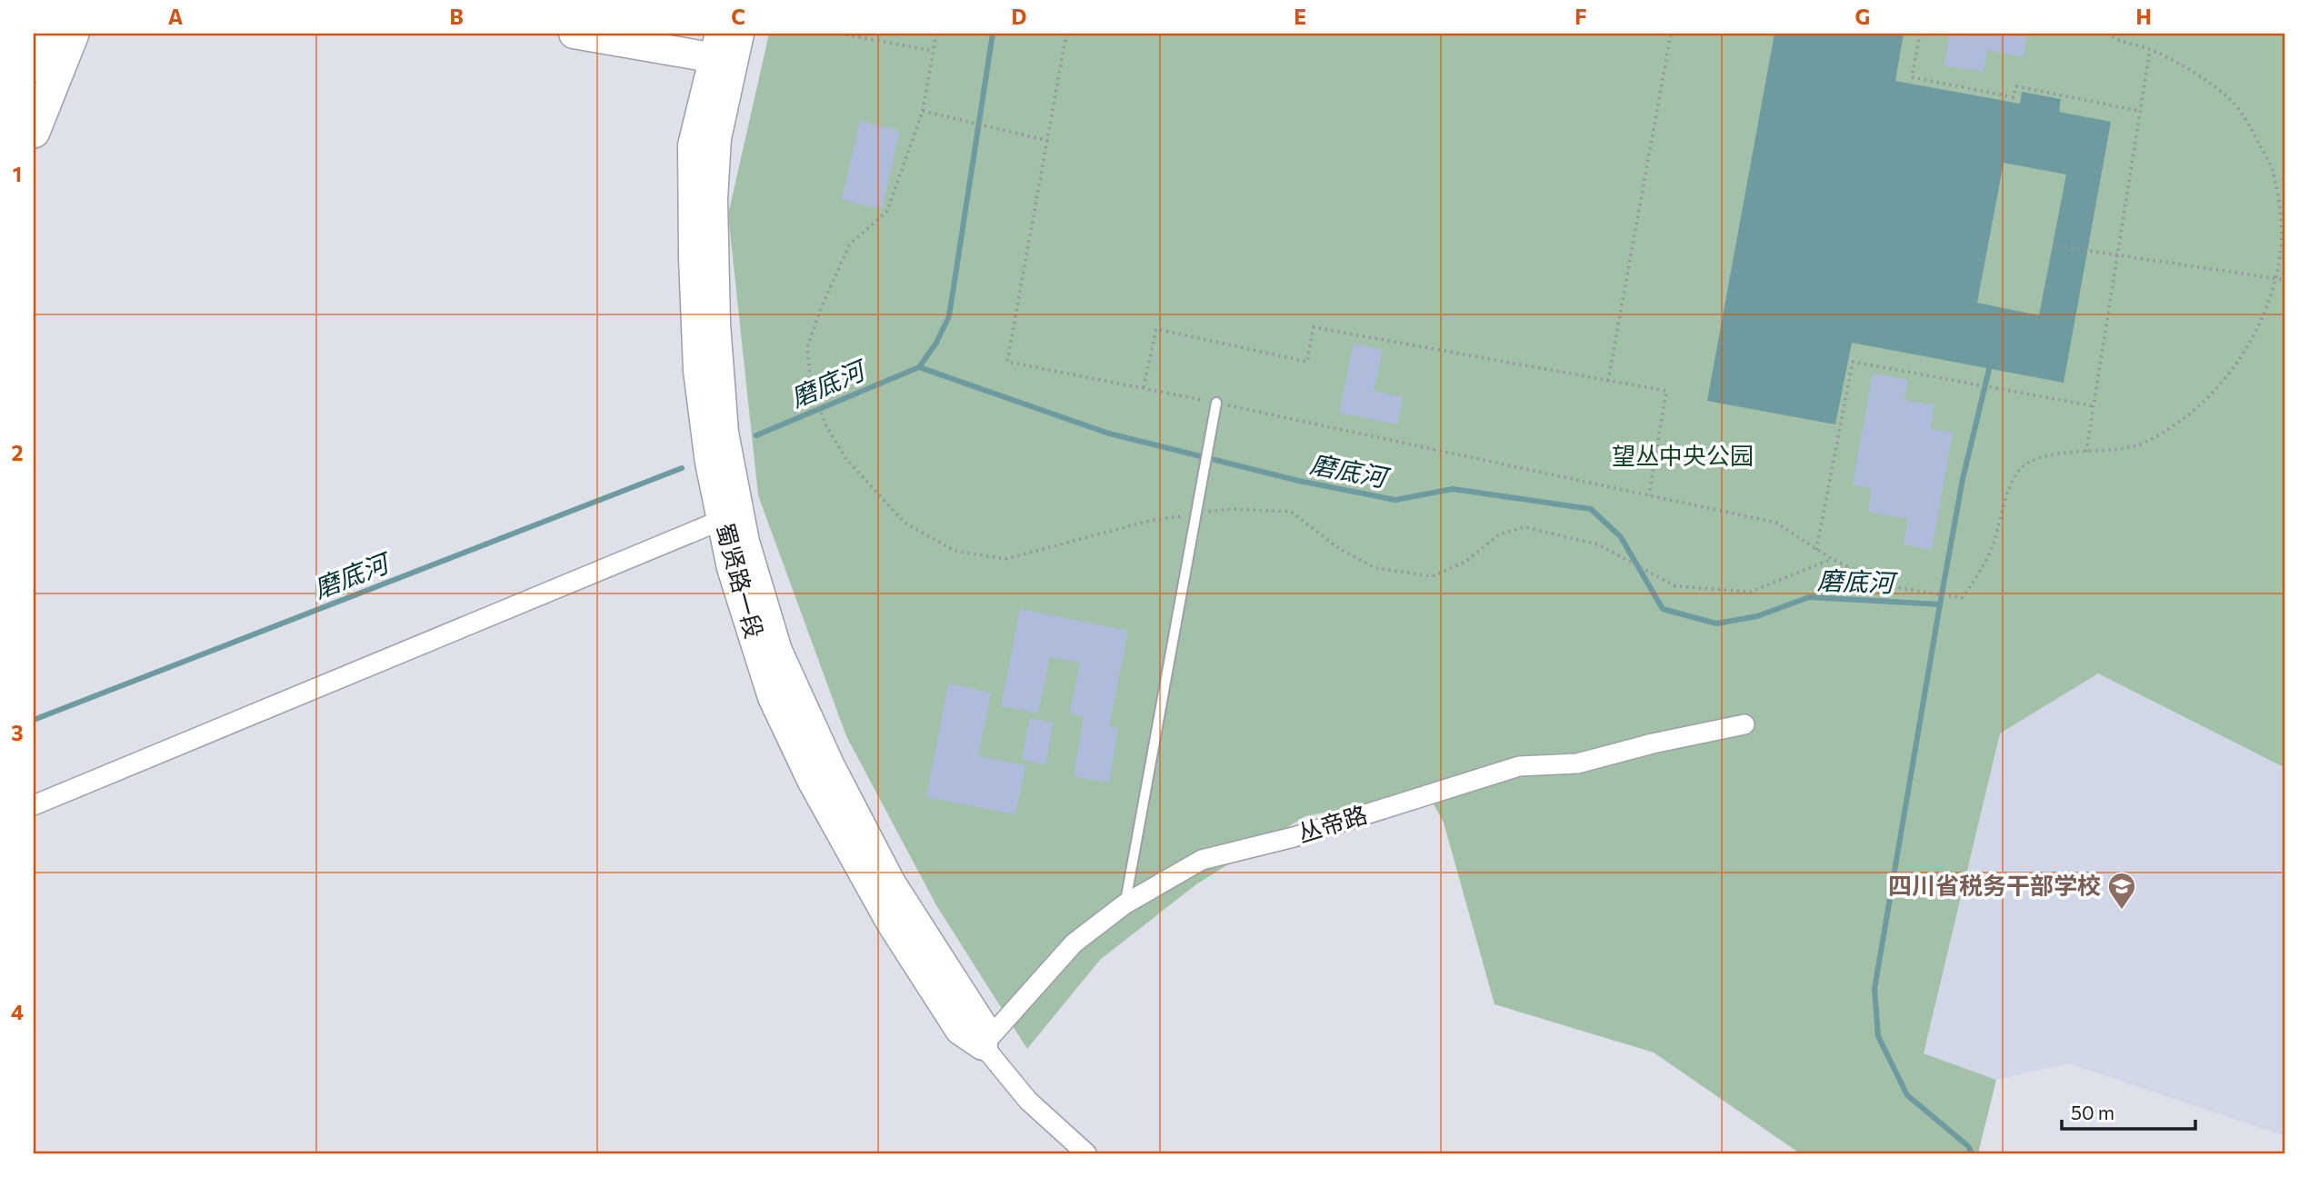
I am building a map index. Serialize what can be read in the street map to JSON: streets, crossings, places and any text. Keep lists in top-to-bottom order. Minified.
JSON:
{"streets":{"street":["蜀贤路一段","丛帝路"]},"crossings":[["蜀贤路一段","丛帝路"]],"water":["磨底河"],"parks":["望丛中央公园"],"places":{"school or university":["四川省税务干部学校"]},"scale_bar":"50 m","grid":{"columns":["A","B","C","D","E","F","G","H"],"rows":["1","2","3","4"]}}
